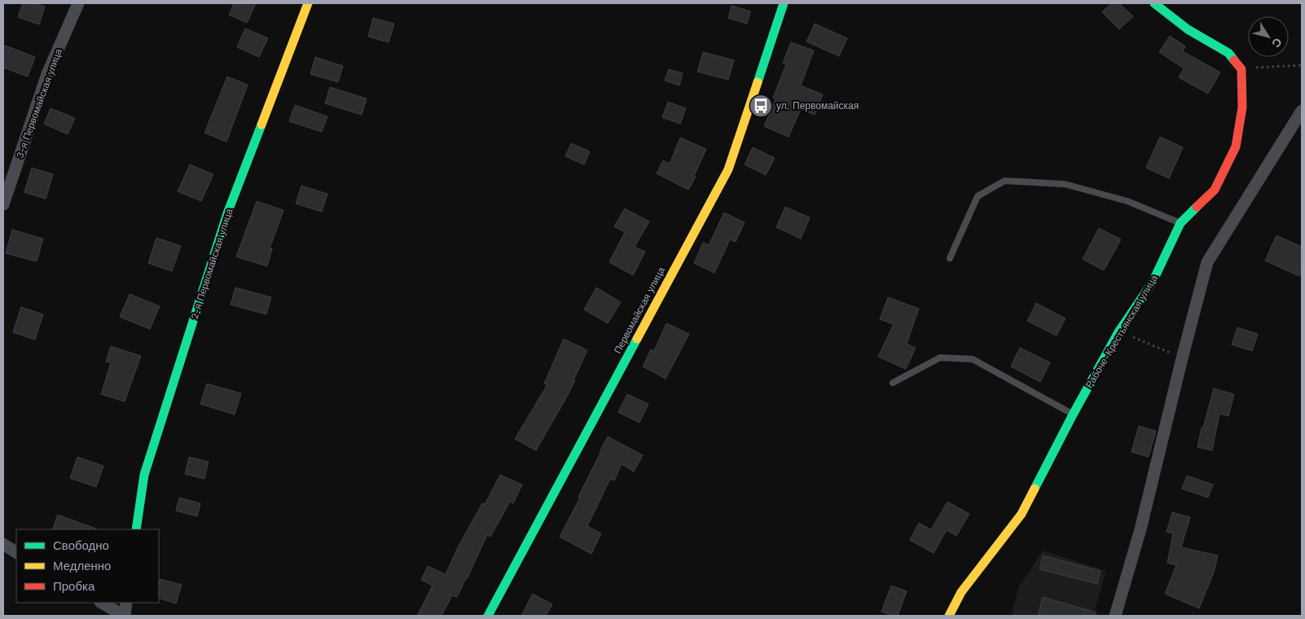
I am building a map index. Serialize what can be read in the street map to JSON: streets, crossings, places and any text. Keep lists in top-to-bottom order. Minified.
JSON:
{"streets":{"street":["3-я Первомайская улица","2-я Первомайская улица","Первомайская улица","Рабоче-Крестьянская улица"]},"places":{"bus stop":["ул. Первомайская"]},"legend":["Свободно","Медленно","Пробка"],"north":"bottom right"}
